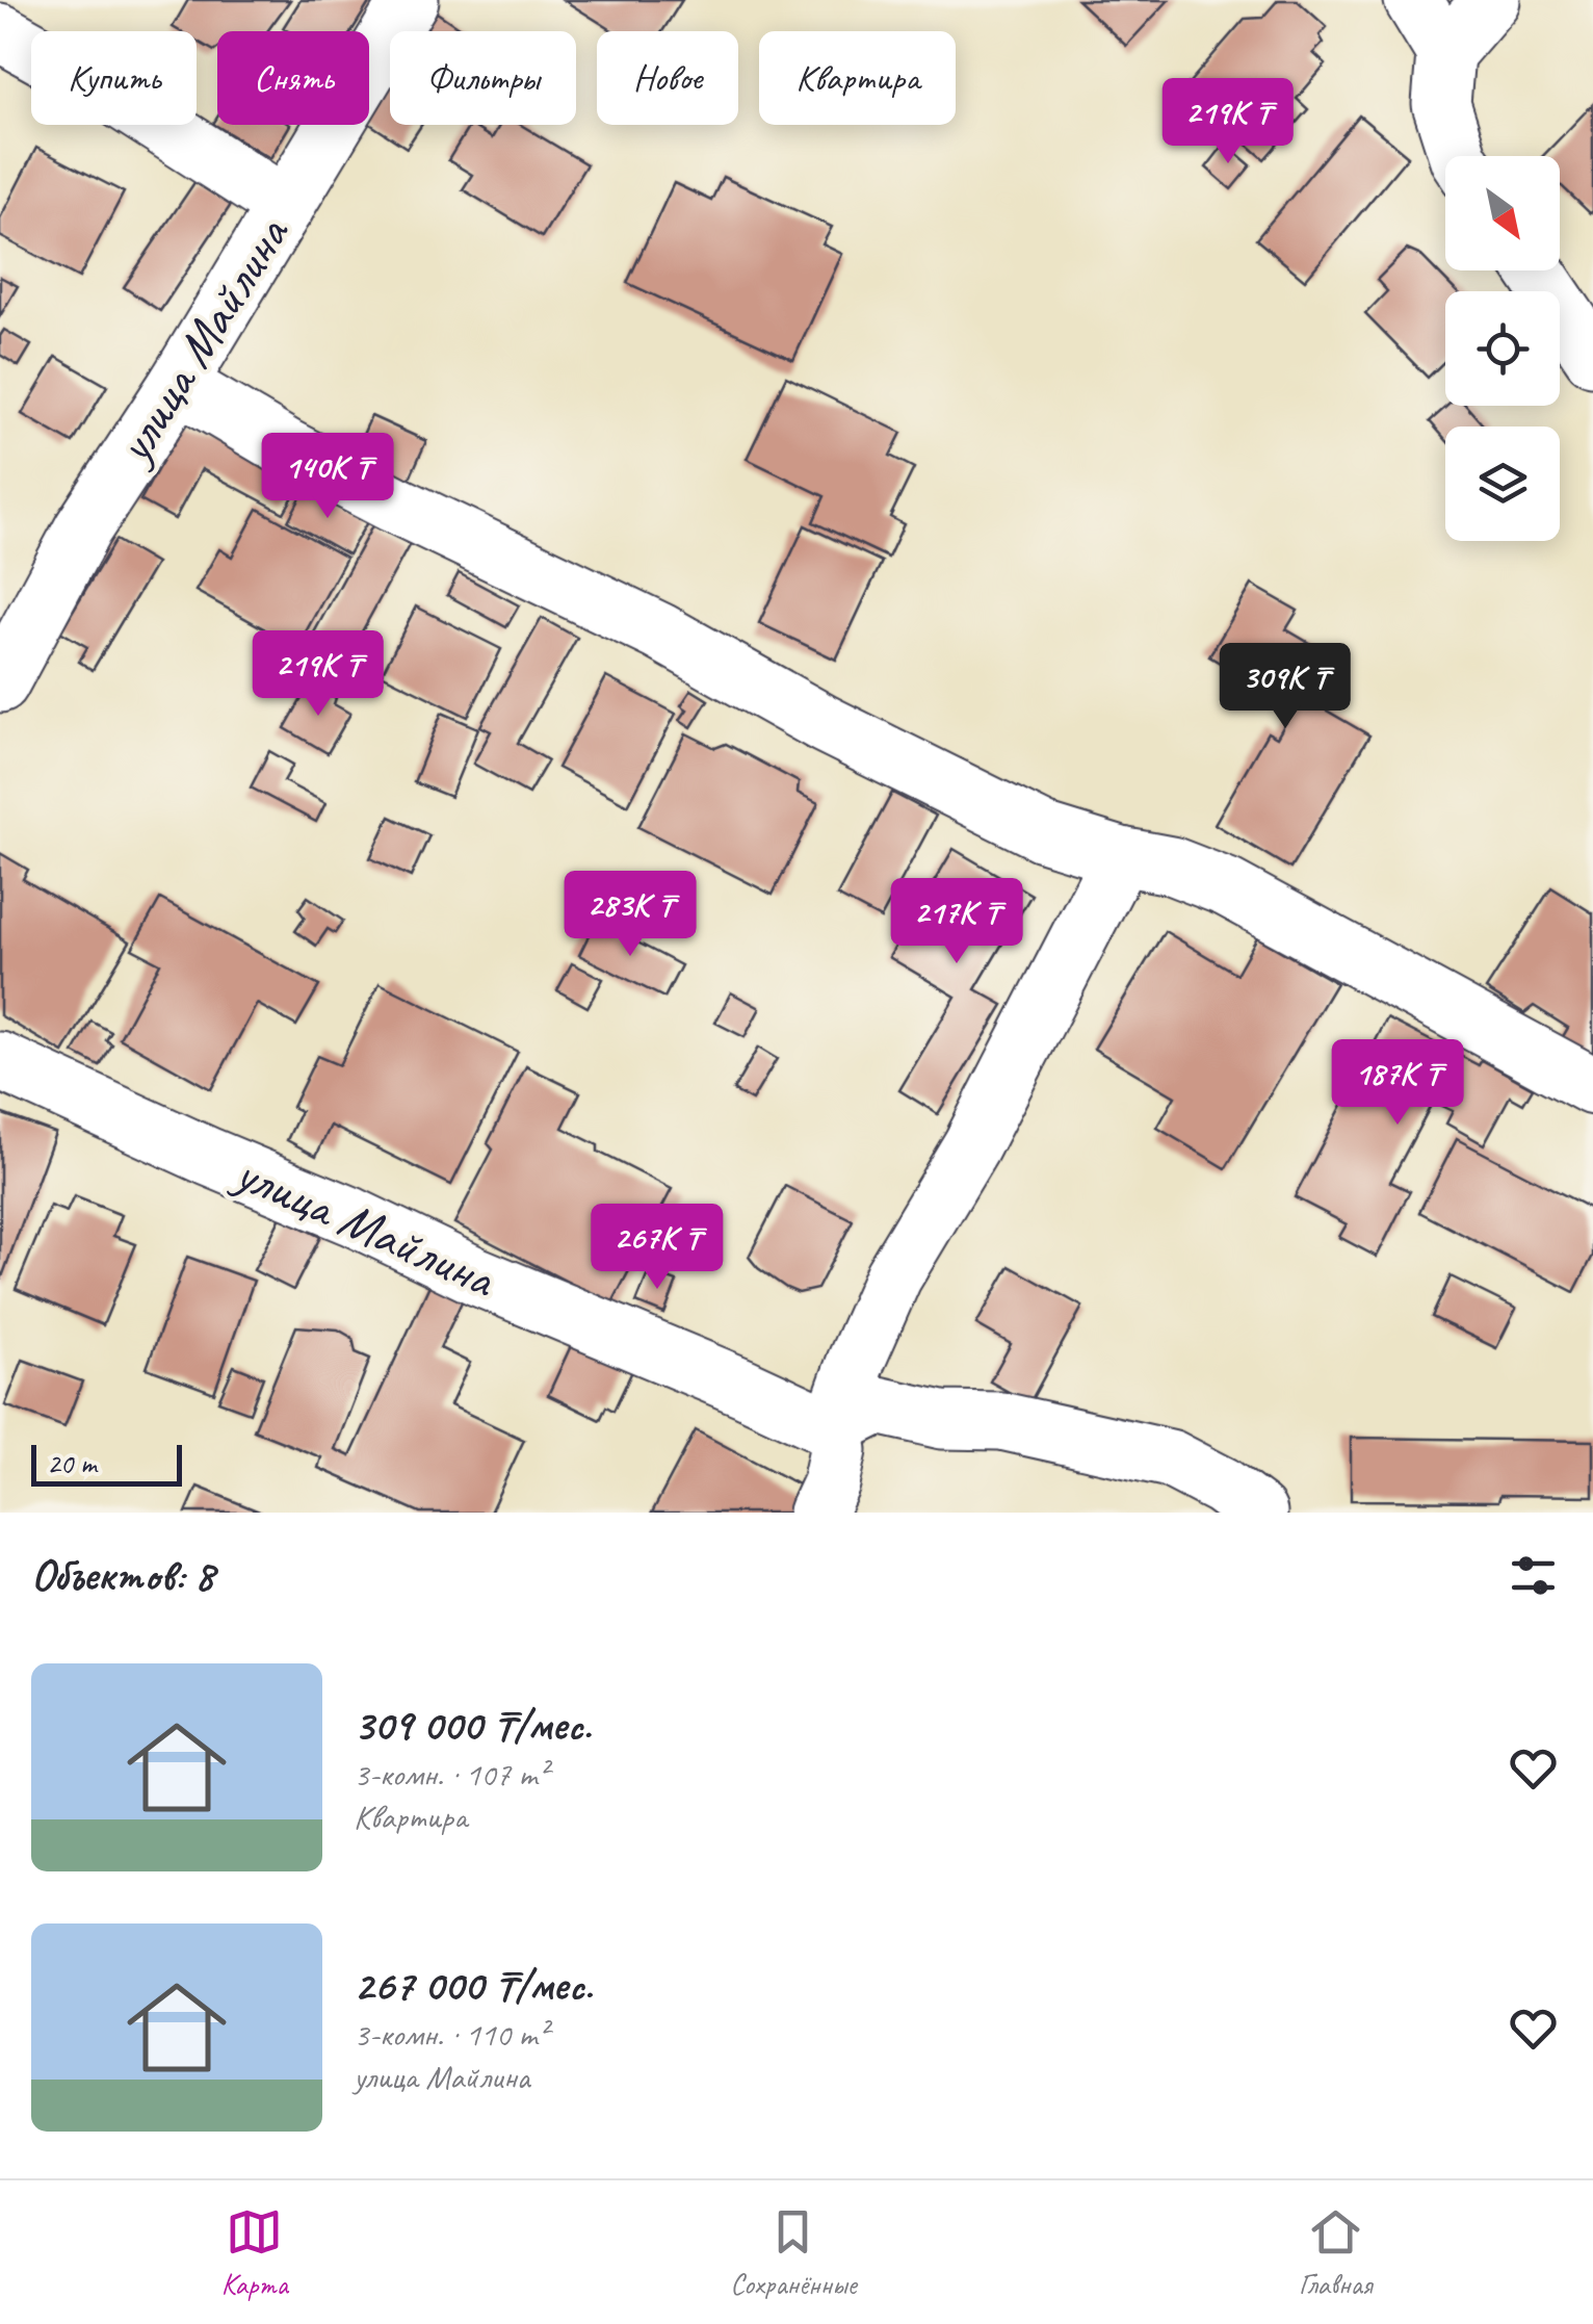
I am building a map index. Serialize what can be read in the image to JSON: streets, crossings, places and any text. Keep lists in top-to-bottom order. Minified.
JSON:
{"streets":{"street":["улица Майлина"]},"scale_bar":"20 m","north":"bottom right","page":{"chip":["Купить","Снять","Фильтры","Новое","Квартира"],"price":["219K ₸","140K ₸","219K ₸","309K ₸","283K ₸","217K ₸","187K ₸","267K ₸"],"scale":"20 m","heading":"Объектов: 8","list":[{"name":"309 000 ₸/мес.","note":"3-комн. · 107 m² · Квартира"},{"name":"267 000 ₸/мес.","note":"3-комн. · 110 m² · улица Майлина"}],"tabs":["Карта","Сохранённые","Главная"]}}
